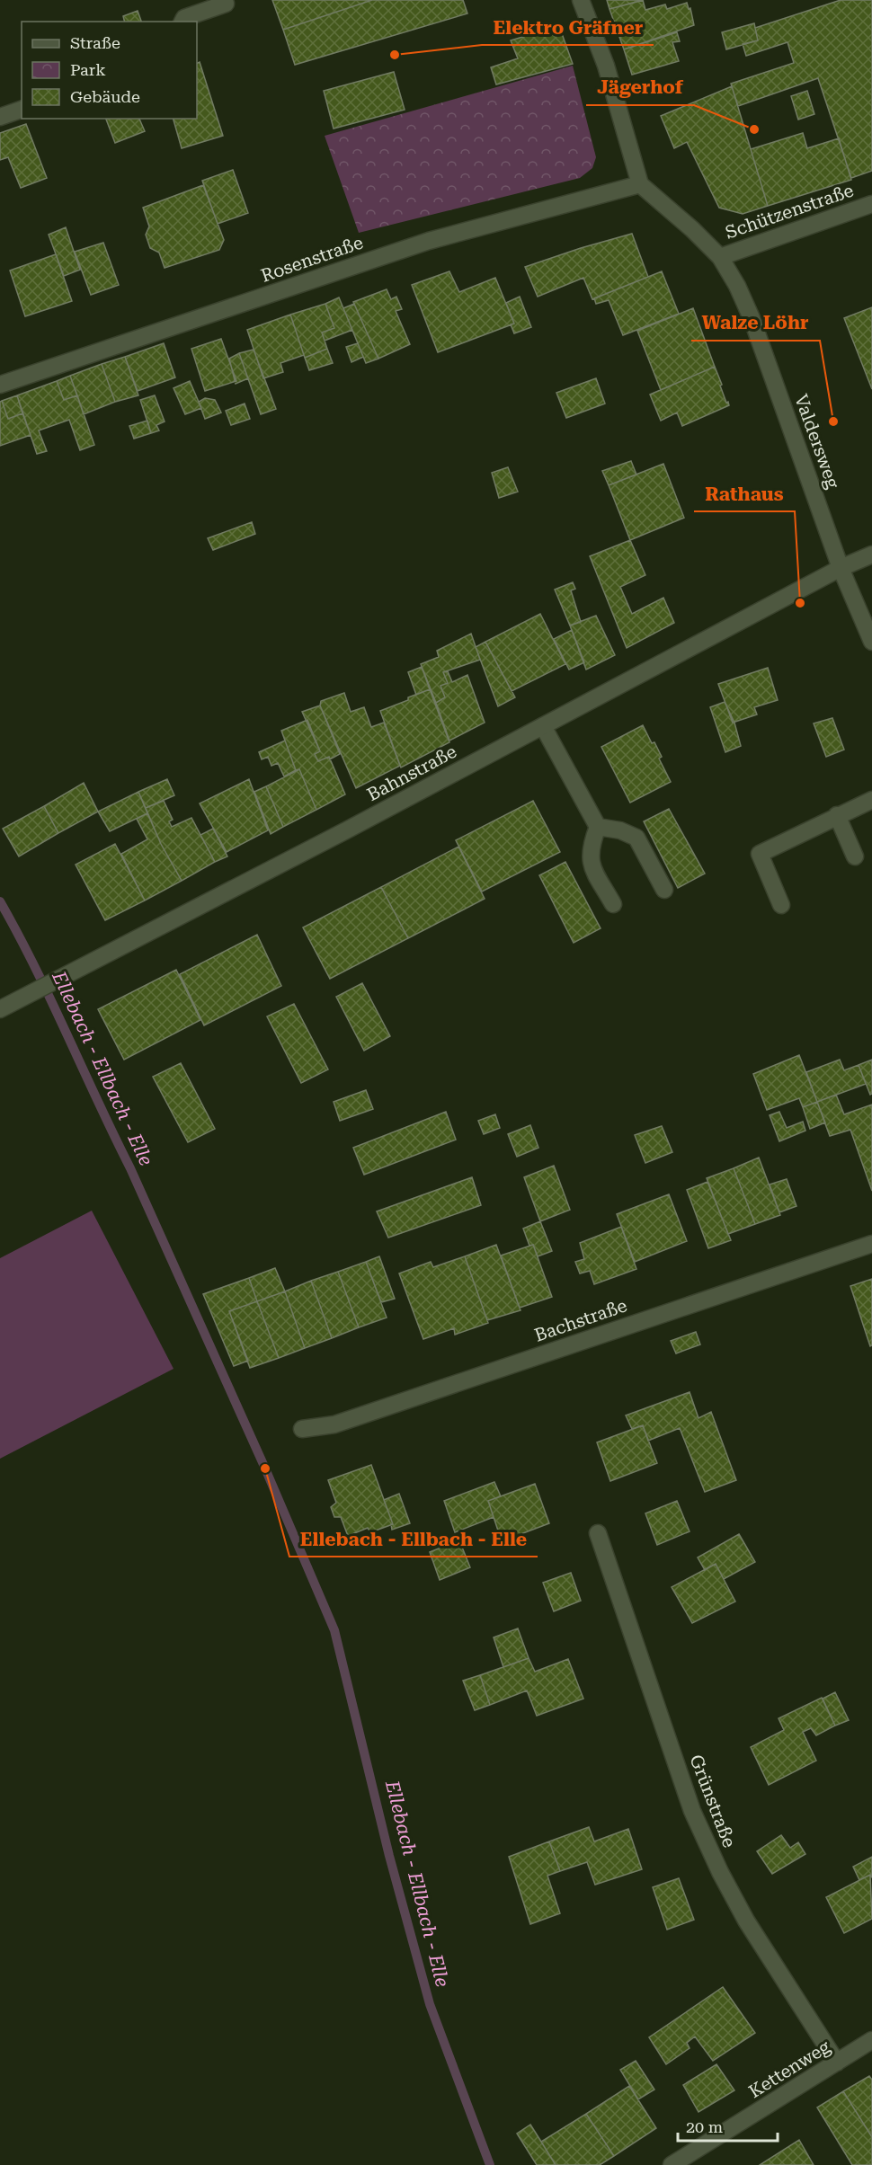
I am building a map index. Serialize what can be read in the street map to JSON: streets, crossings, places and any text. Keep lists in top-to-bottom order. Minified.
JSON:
{"streets":{"street":["Schützenstraße","Rosenstraße","Valdersweg","Bahnstraße","Bachstraße","Grünstraße","Kettenweg"]},"crossings":[["Schützenstraße","Valdersweg"],["Rosenstraße","Valdersweg"],["Valdersweg","Bahnstraße"],["Grünstraße","Kettenweg"]],"water":["Ellebach - Ellbach - Elle"],"places":["Elektro Gräfner","Jägerhof","Walze Löhr","Rathaus","Ellebach - Ellbach - Elle"],"legend":["Straße","Park","Gebäude"],"scale_bar":"20 m"}
